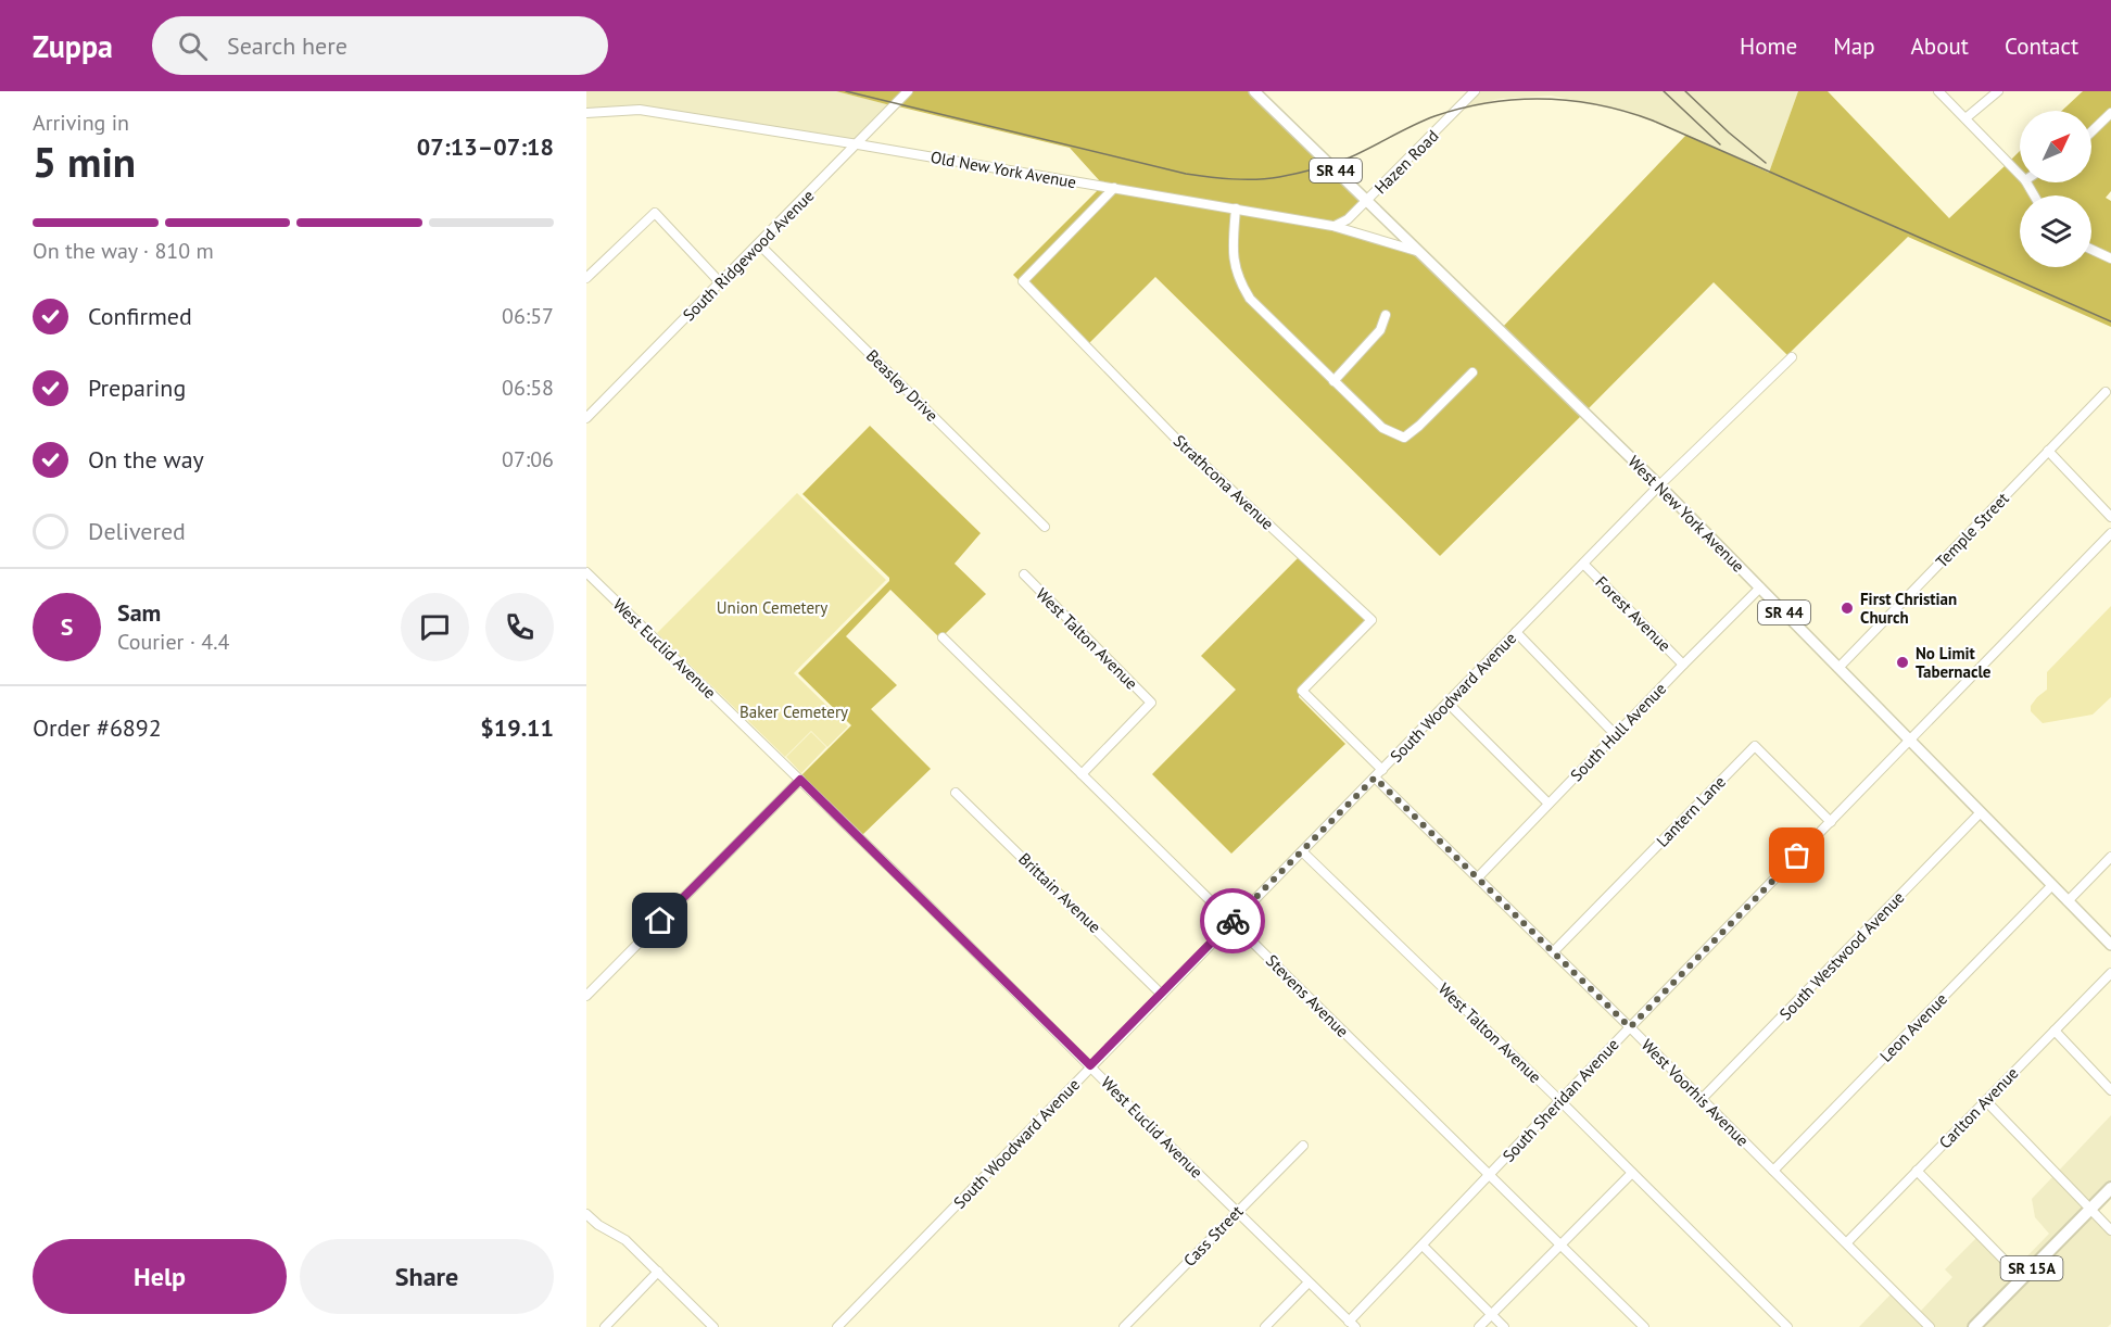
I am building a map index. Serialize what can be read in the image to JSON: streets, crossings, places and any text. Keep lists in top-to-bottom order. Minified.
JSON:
{"streets":{"highway":["SR 15A"],"main road":["SR 44","West New York Avenue"],"street":["Hazen Road","Old New York Avenue","South Ridgewood Avenue","Beasley Drive","Strathcona Avenue","Temple Street","Forest Avenue","West Talton Avenue","West Euclid Avenue","South Woodward Avenue","South Hull Avenue","Lantern Lane","Brittain Avenue","South Westwood Avenue","Stevens Avenue","Leon Avenue","West Voorhis Avenue","South Sheridan Avenue","Carlton Avenue","Cass Street"]},"crossings":[["Hazen Road","Old New York Avenue"],["Hazen Road","West New York Avenue"],["Old New York Avenue","South Ridgewood Avenue"],["Old New York Avenue","Strathcona Avenue"],["Old New York Avenue","West New York Avenue"],["South Ridgewood Avenue","Beasley Drive"],["Strathcona Avenue","South Woodward Avenue"],["West New York Avenue","Temple Street"],["West New York Avenue","South Woodward Avenue"],["West New York Avenue","South Hull Avenue"],["West New York Avenue","South Westwood Avenue"],["West New York Avenue","Leon Avenue"],["West New York Avenue","South Sheridan Avenue"],["Forest Avenue","South Woodward Avenue"],["Forest Avenue","South Hull Avenue"],["West Talton Avenue","South Woodward Avenue"],["West Talton Avenue","Stevens Avenue"],["West Talton Avenue","South Sheridan Avenue"],["West Euclid Avenue","South Woodward Avenue"],["West Euclid Avenue","South Sheridan Avenue"],["West Euclid Avenue","Cass Street"],["South Woodward Avenue","Brittain Avenue"],["South Woodward Avenue","Stevens Avenue"],["South Woodward Avenue","West Voorhis Avenue"],["South Hull Avenue","West Voorhis Avenue"],["Lantern Lane","West Voorhis Avenue"],["Lantern Lane","South Sheridan Avenue"],["South Westwood Avenue","West Voorhis Avenue"],["Stevens Avenue","South Sheridan Avenue"],["Leon Avenue","West Voorhis Avenue"],["West Voorhis Avenue","South Sheridan Avenue"],["West Voorhis Avenue","Carlton Avenue"]],"parks":["Union Cemetery","Baker Cemetery"],"places":["First Christian Church","No Limit Tabernacle"],"north":"top right","page":{"header":"Zuppa","search":"Search here","nav":["Home","Map","About","Contact"],"heading":["5 min","Arriving in","07:13–07:18"],"panel":["Sam","Courier · 4.4","Order #6892","$19.11"],"bar":"On the way · 810 m","list":[["Confirmed","06:57"],["Preparing","06:58"],["On the way","07:06"],"Delivered"],"round":"S","buttons":["Help","Share"]}}
